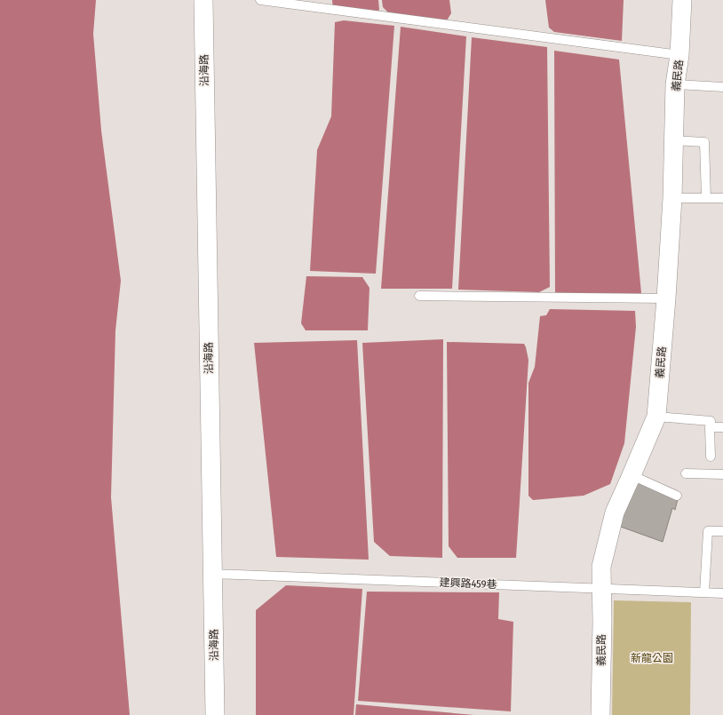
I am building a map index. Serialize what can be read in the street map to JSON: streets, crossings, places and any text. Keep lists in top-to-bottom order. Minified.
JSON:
{"streets":{"street":["沿海路","義民路"],"lane":["建興路459巷"]},"crossings":[["沿海路","建興路459巷"],["義民路","建興路459巷"]],"parks":["新龍公園"]}
